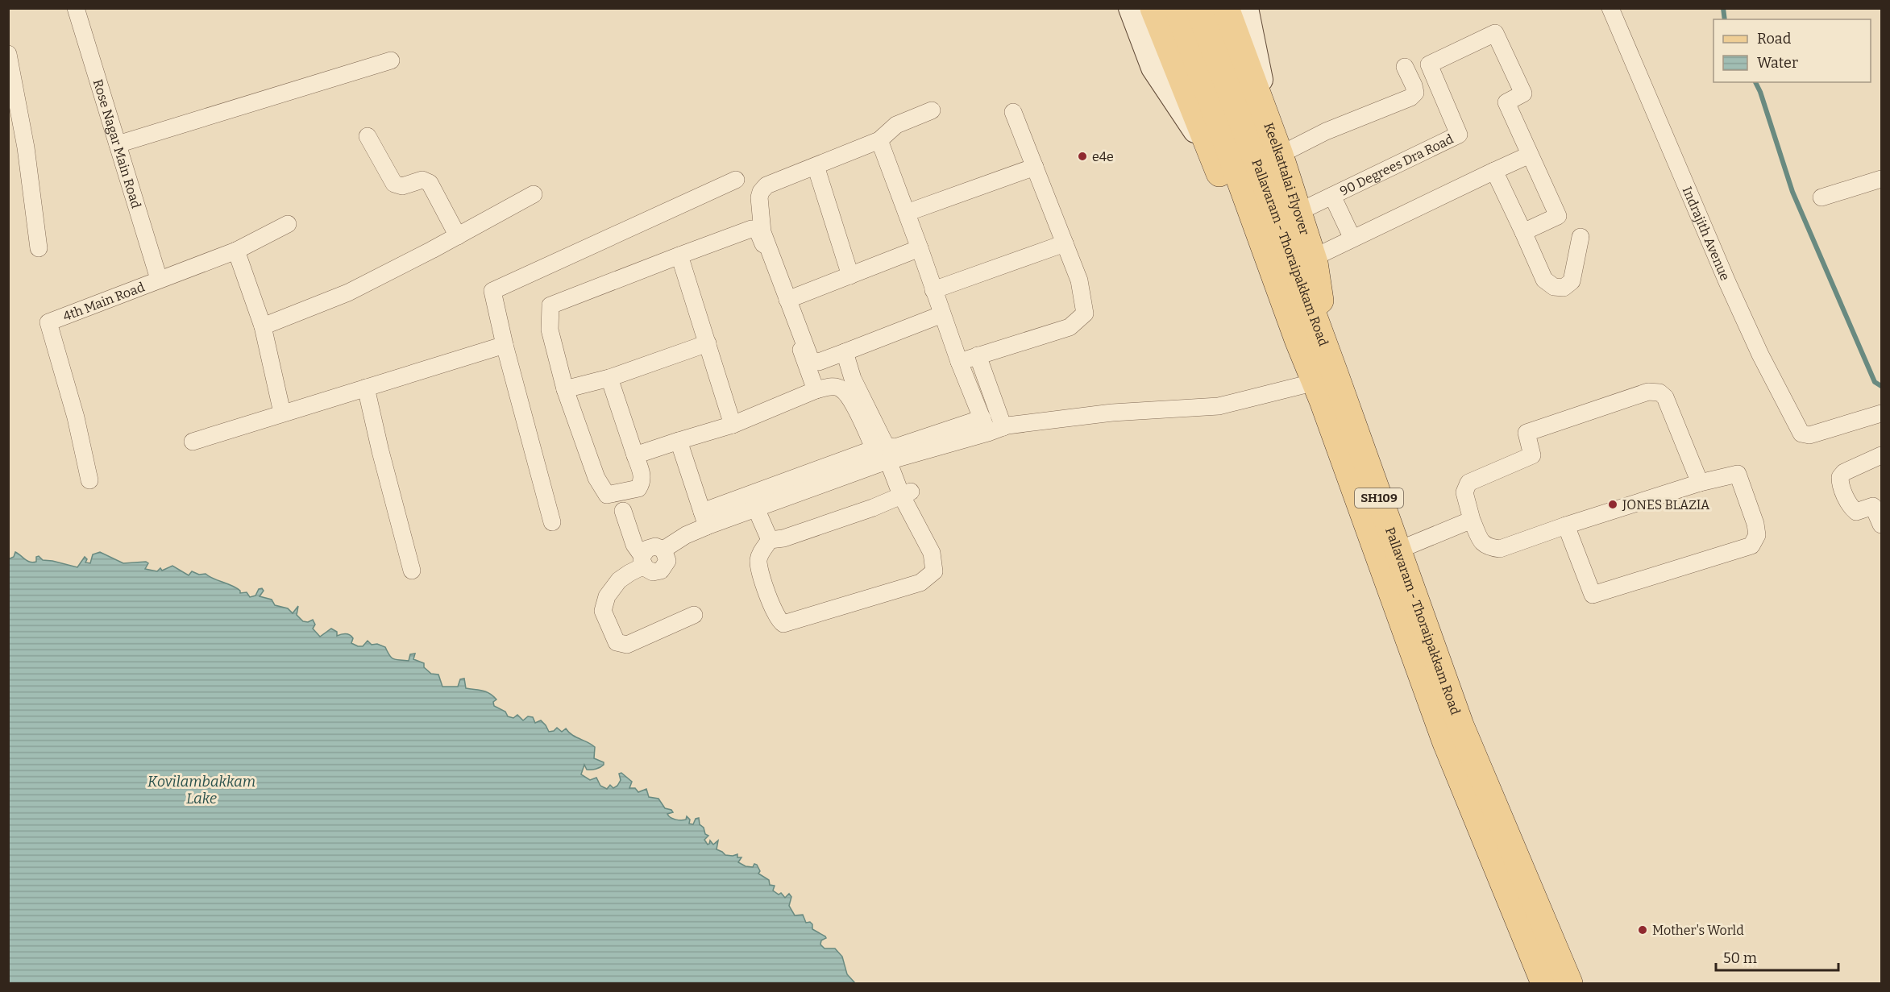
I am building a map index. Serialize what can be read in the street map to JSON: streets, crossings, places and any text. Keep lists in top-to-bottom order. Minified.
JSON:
{"streets":{"main road":["Keelkattalai Flyover","Pallavaram - Thoraipakkam Road","SH109"],"street":["Rose Nagar Main Road","90 Degrees Dra Road","Indrajith Avenue","4th Main Road"]},"crossings":[["Rose Nagar Main Road","4th Main Road"],["90 Degrees Dra Road","Keelkattalai Flyover"],["Keelkattalai Flyover","Pallavaram - Thoraipakkam Road"]],"water":["Kovilambakkam Lake"],"places":["e4e","JONES BLAZIA","Mother's World"],"legend":["Road","Water"],"scale_bar":"50 m"}
